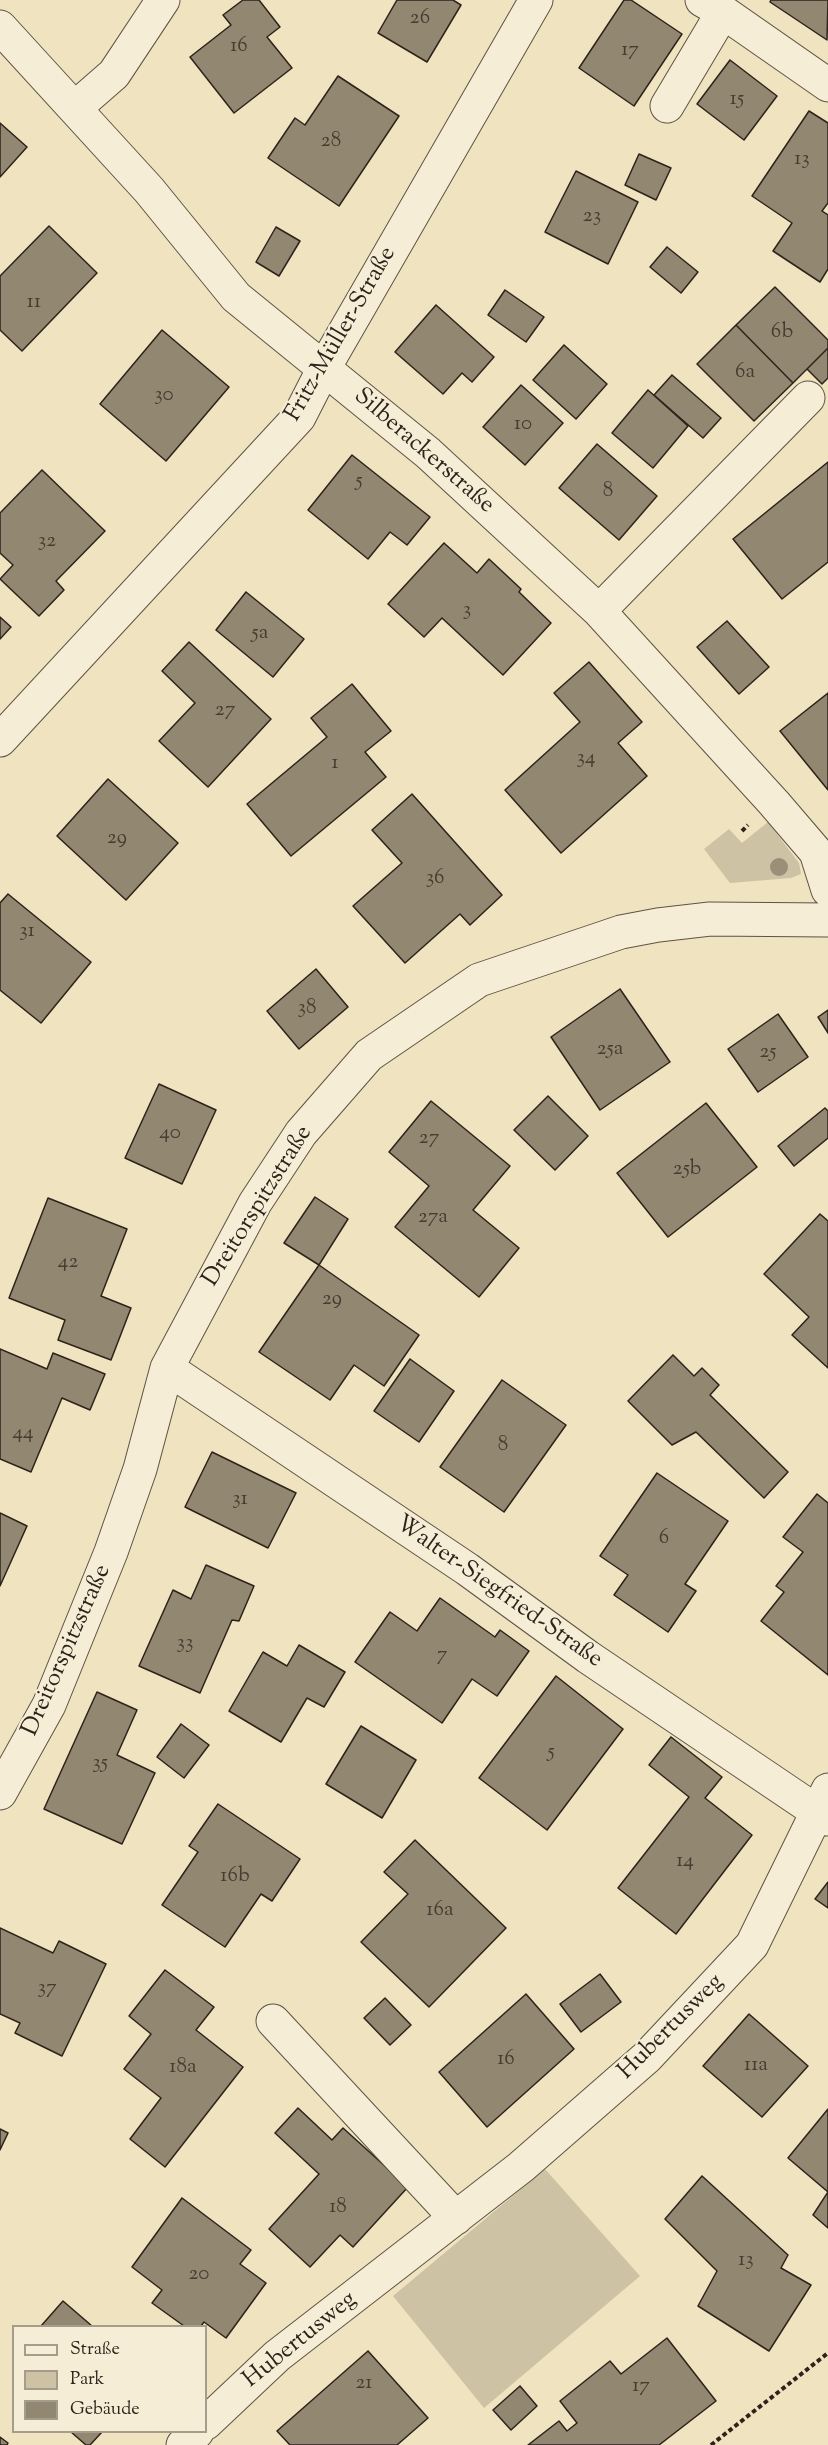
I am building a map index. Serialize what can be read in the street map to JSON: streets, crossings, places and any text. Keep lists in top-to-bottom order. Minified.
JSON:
{"streets":{"street":["Fritz-Müller-Straße","Silberackerstraße","Dreitorspitzstraße","Walter-Siegfried-Straße","Hubertusweg"]},"crossings":[["Fritz-Müller-Straße","Silberackerstraße"],["Silberackerstraße","Dreitorspitzstraße"],["Dreitorspitzstraße","Walter-Siegfried-Straße"],["Walter-Siegfried-Straße","Hubertusweg"]],"house_numbers":["26","16","17","15","28","13","23","11","6b","6a","30","10","5","8","32","3","5a","27","34","1","29","36","31","38","25a","25","40","27","25b","27a","42","29","44","8","31","6","33","7","5","35","14","16b","16a","37","16","11a","18a","18","13","20","21","17"],"legend":["Straße","Park","Gebäude"]}
